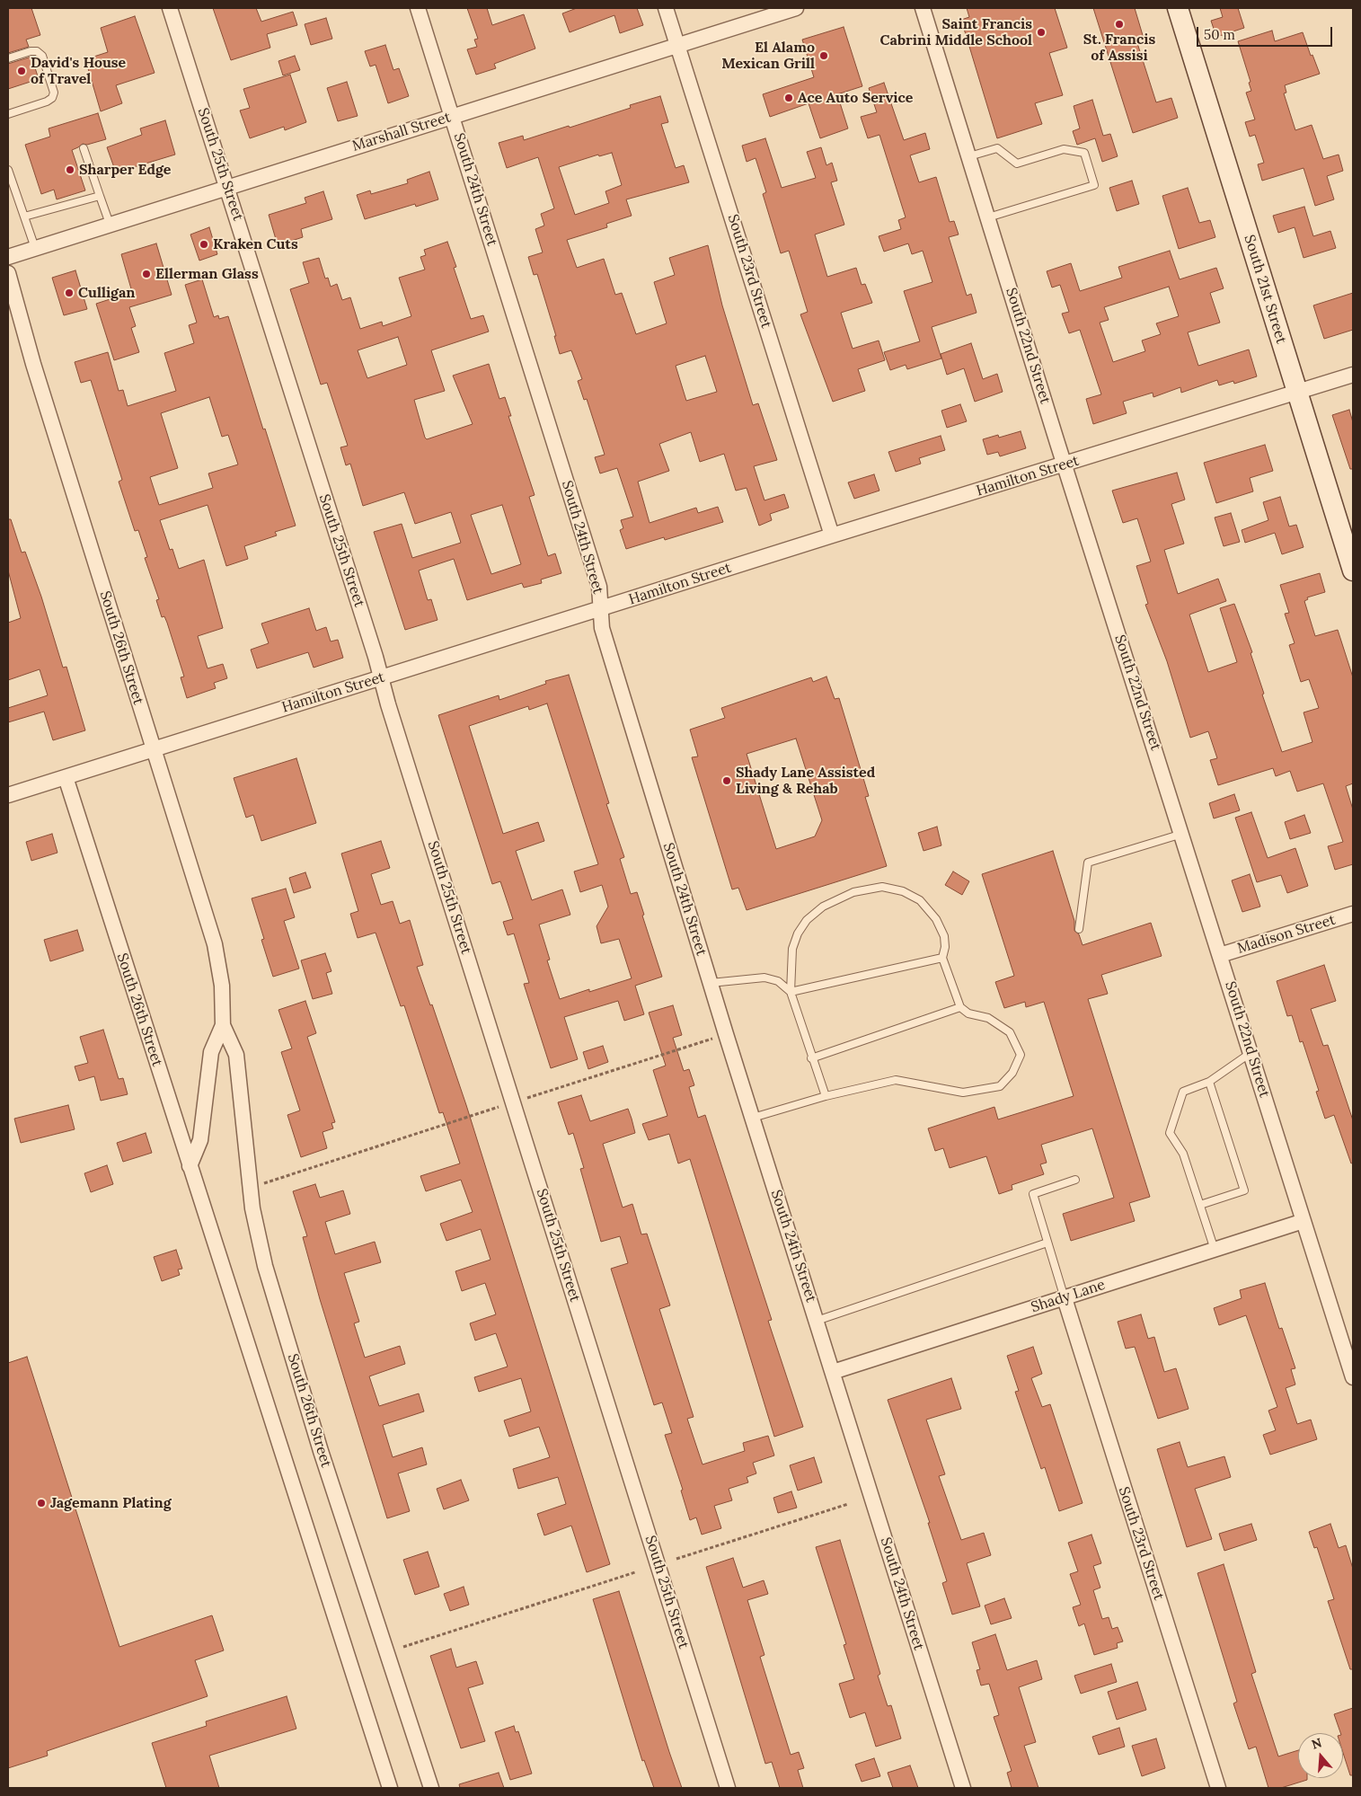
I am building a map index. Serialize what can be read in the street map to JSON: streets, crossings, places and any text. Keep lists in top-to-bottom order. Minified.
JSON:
{"streets":{"street":["Marshall Street","South 25th Street","South 24th Street","South 23rd Street","South 21st Street","South 22nd Street","Hamilton Street","South 26th Street","Madison Street","Shady Lane"]},"crossings":[["Marshall Street","South 25th Street"],["Marshall Street","South 24th Street"],["Marshall Street","South 23rd Street"],["South 25th Street","Hamilton Street"],["South 24th Street","Hamilton Street"],["South 24th Street","Shady Lane"],["South 23rd Street","Hamilton Street"],["South 23rd Street","Shady Lane"],["South 21st Street","Hamilton Street"],["South 22nd Street","Hamilton Street"],["South 22nd Street","Madison Street"],["South 22nd Street","Shady Lane"],["Hamilton Street","South 26th Street"]],"places":["St. Francis of Assisi","Saint Francis Cabrini Middle School","El Alamo Mexican Grill","David's House of Travel","Ace Auto Service","Sharper Edge","Kraken Cuts","Ellerman Glass","Culligan","Shady Lane Assisted Living & Rehab","Jagemann Plating"],"scale_bar":"50 m","north":"top"}
